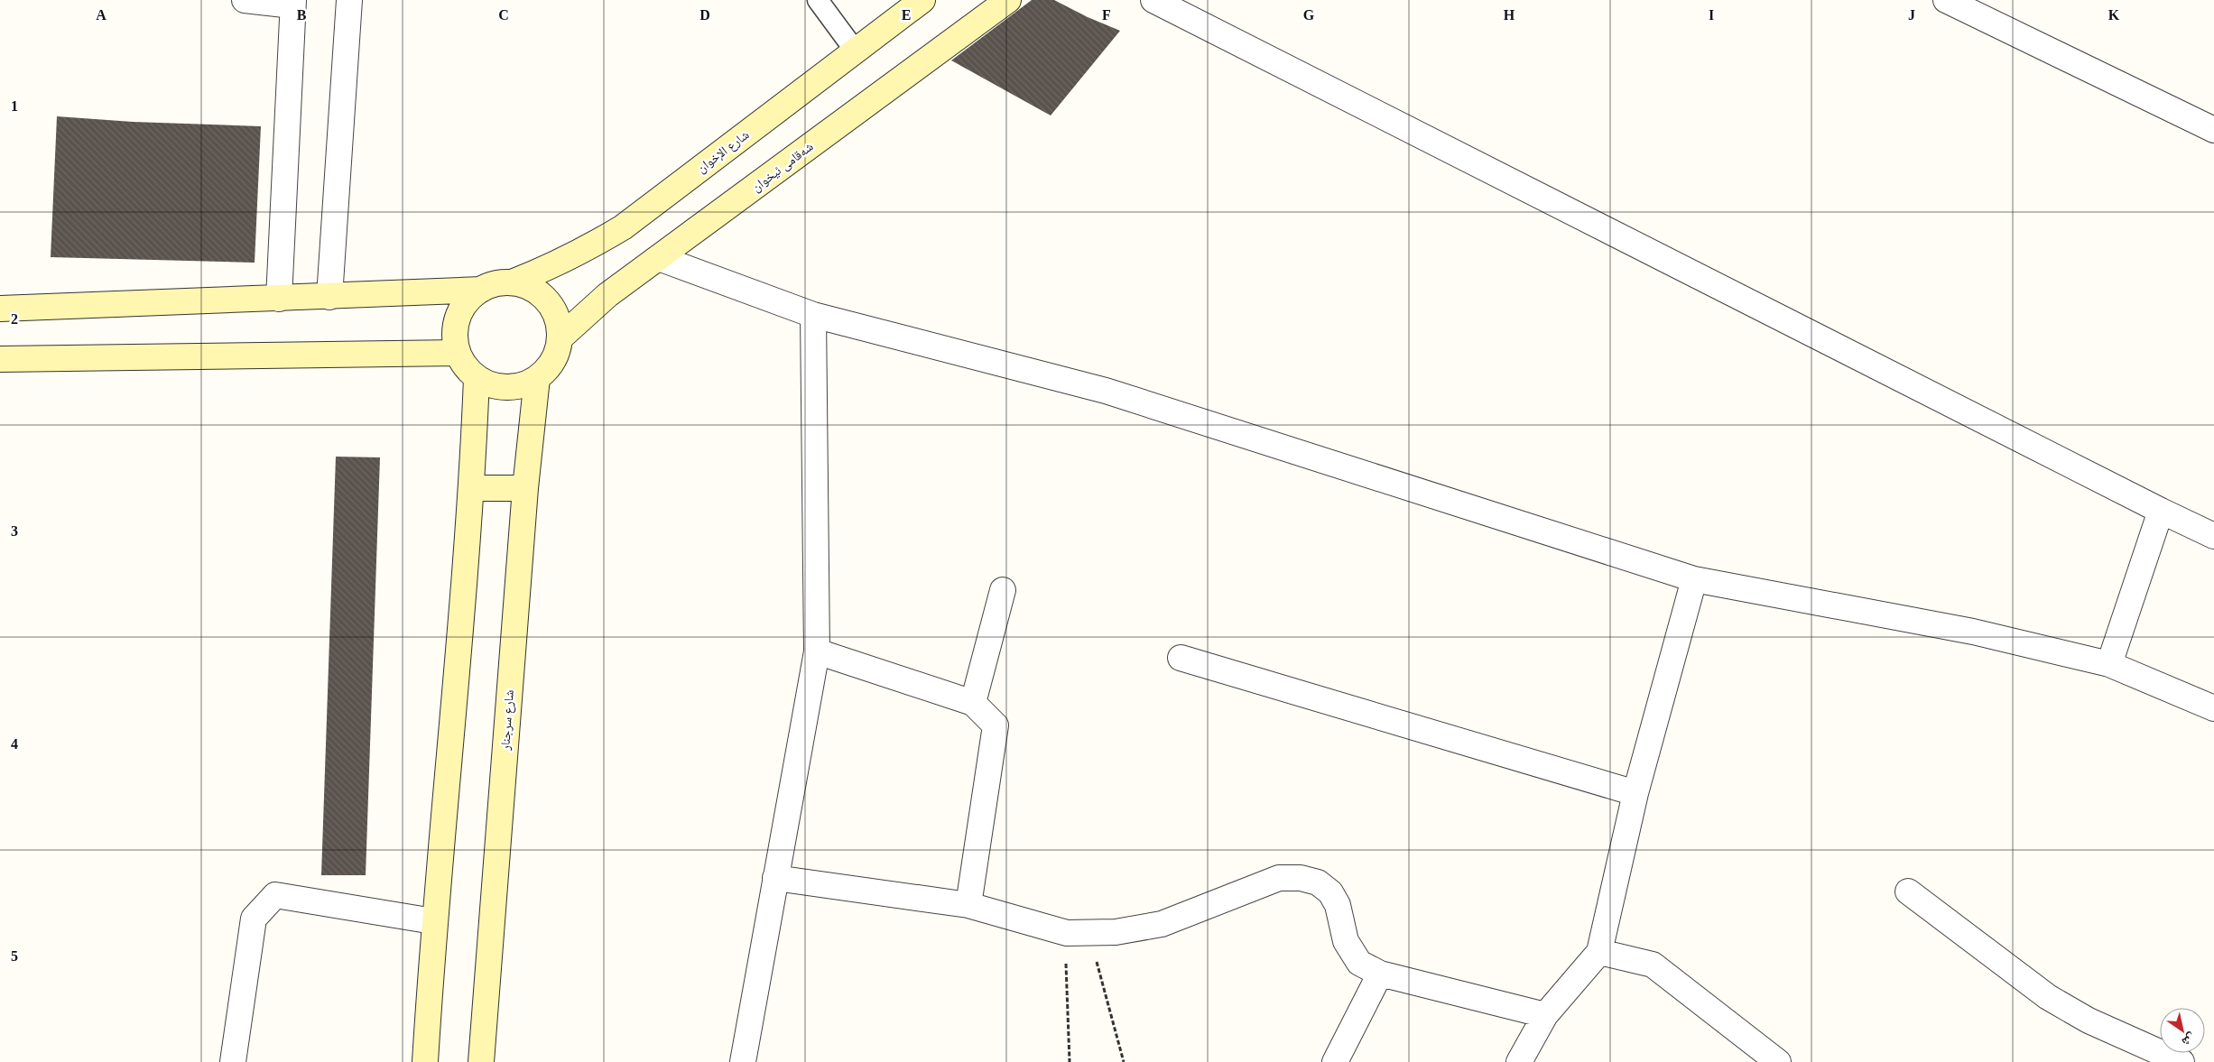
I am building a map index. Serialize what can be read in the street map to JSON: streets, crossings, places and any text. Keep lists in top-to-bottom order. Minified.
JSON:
{"streets":{"main road":["شارع الإخوان","شەقامی ئیخوان","شارع سرجنار"]},"crossings":[["شارع الإخوان","شەقامی ئیخوان"],["شارع الإخوان","شارع سرجنار"],["شەقامی ئیخوان","شارع سرجنار"]],"north":"bottom right","grid":{"columns":["A","B","C","D","E","F","G","H","I","J","K"],"rows":["1","2","3","4","5"]}}
